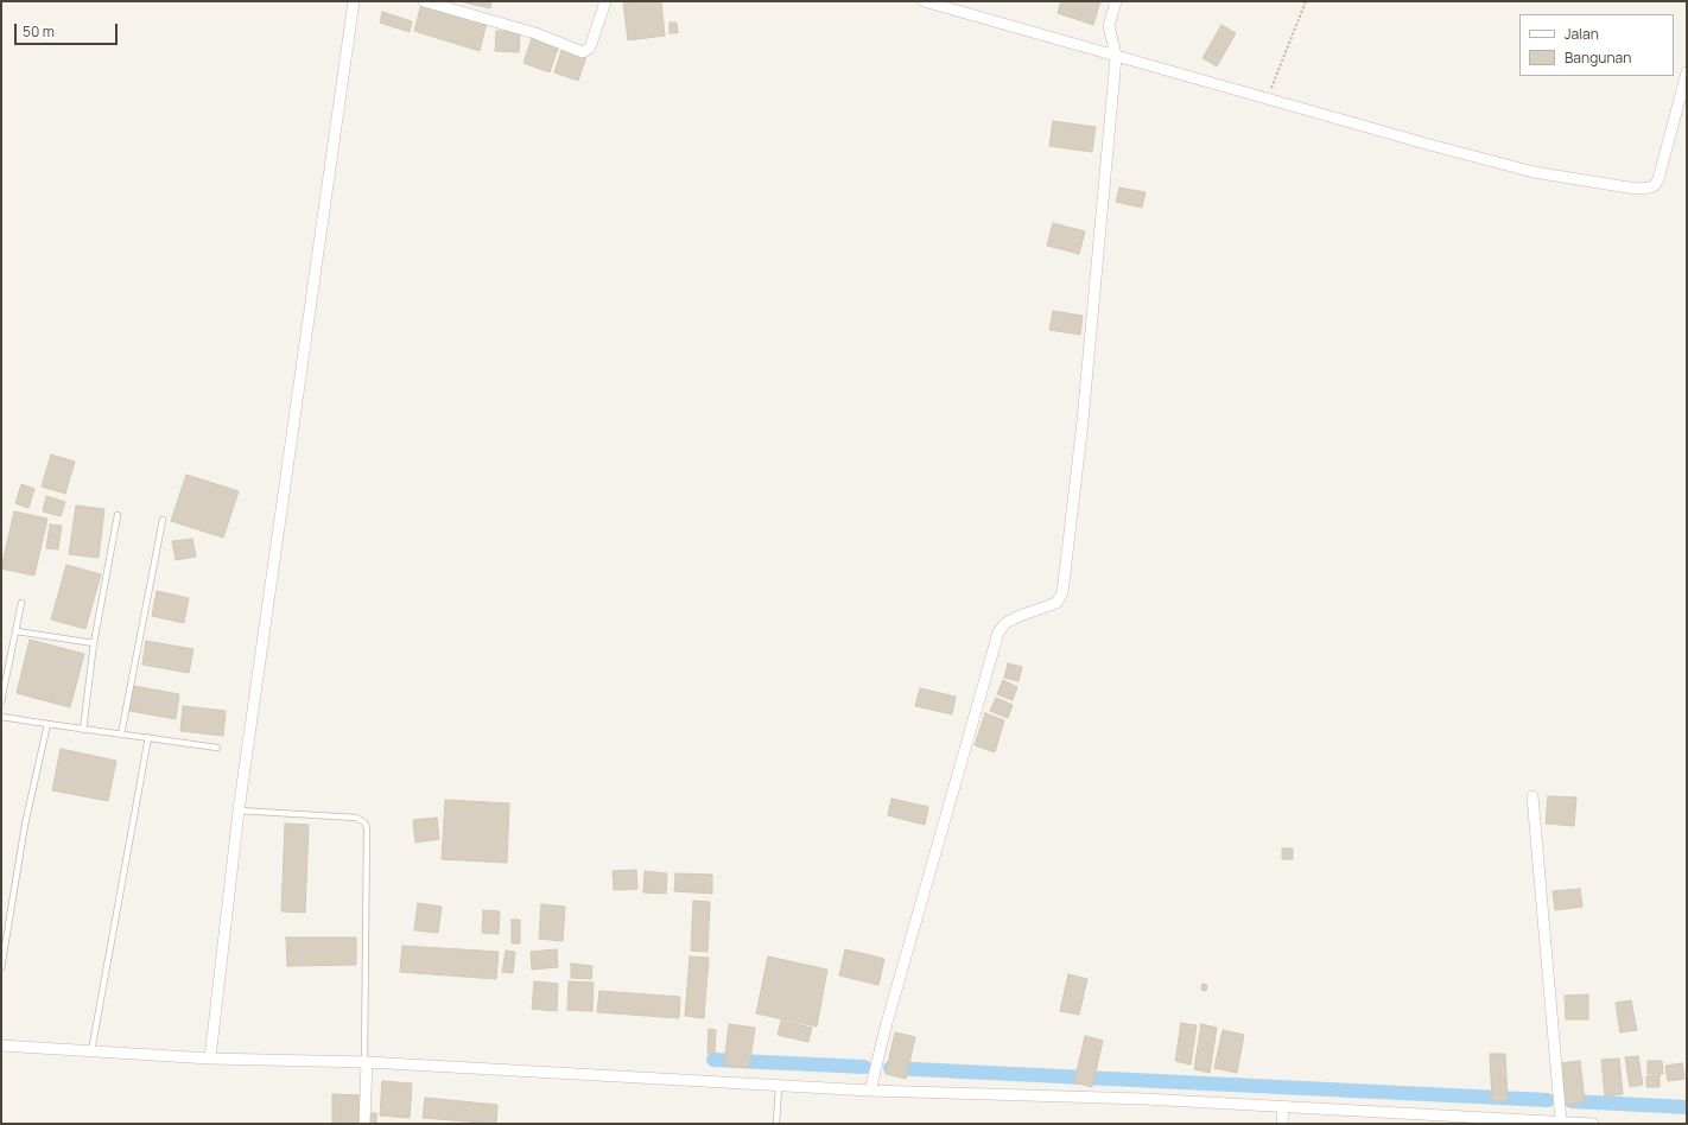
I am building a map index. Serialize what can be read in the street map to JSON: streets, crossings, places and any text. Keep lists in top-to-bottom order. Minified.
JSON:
{"legend":["Jalan","Bangunan"],"scale_bar":"50 m"}
